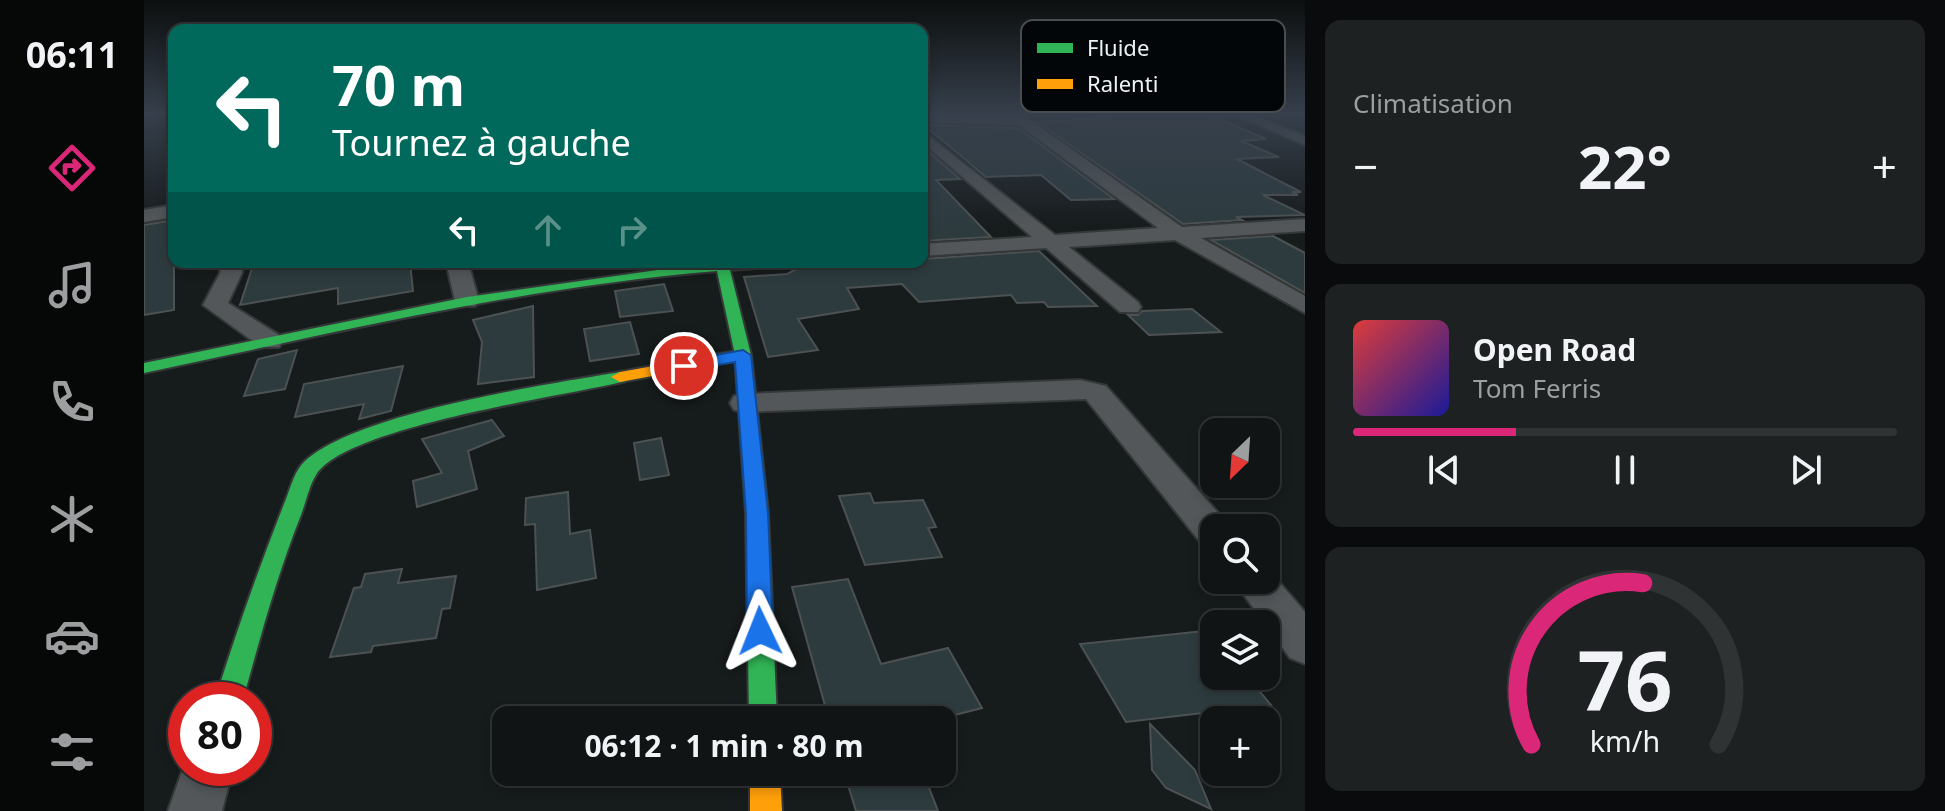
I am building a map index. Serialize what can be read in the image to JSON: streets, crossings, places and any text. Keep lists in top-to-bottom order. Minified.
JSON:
{"legend":["Fluide","Ralenti"],"north":"bottom left","page":{"tabs":"06:11","tile":"Climatisation","turn":["70 m","Tournez à gauche"],"heat":["−","22°","+"],"song":["Open Road","Tom Ferris"],"map_buttons":"+","limit":"80","trip":"06:12 · 1 min · 80 m","gauge":["76","km/h"]}}
